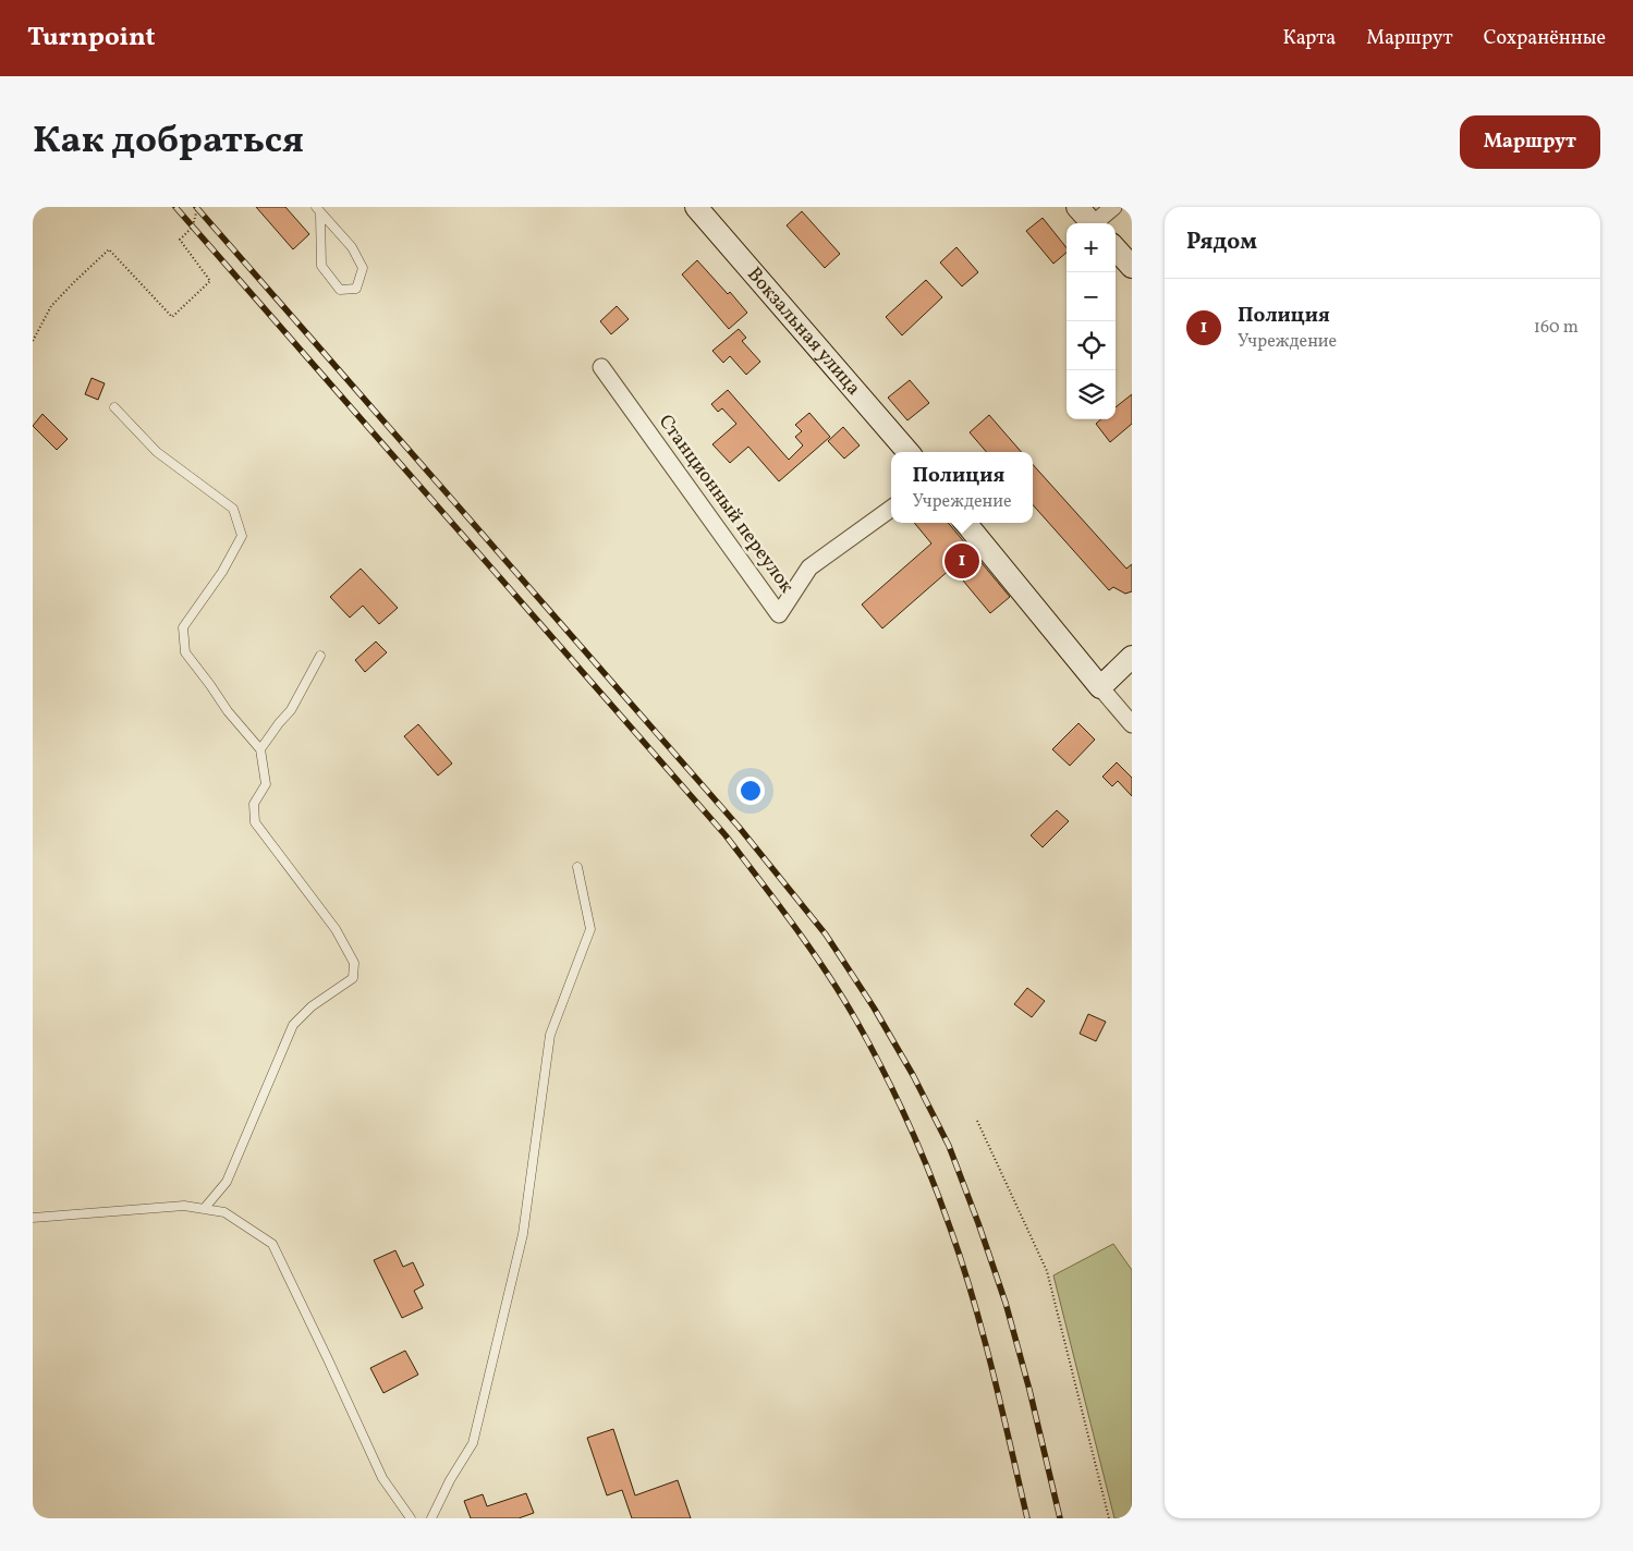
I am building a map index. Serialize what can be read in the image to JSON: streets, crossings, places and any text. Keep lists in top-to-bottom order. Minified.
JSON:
{"streets":{"street":["Вокзальная улица","Станционный переулок"]},"page":{"header":"Turnpoint","nav":["Карта","Маршрут","Сохранённые"],"title":"Как добраться","buttons":"Маршрут","heading":"Рядом","map_buttons":["+","−"],"list":[{"mark":"1","name":"Полиция","note":"Учреждение","value":"160 m"}],"popup":["Полиция","Учреждение"],"pins":"1"}}
